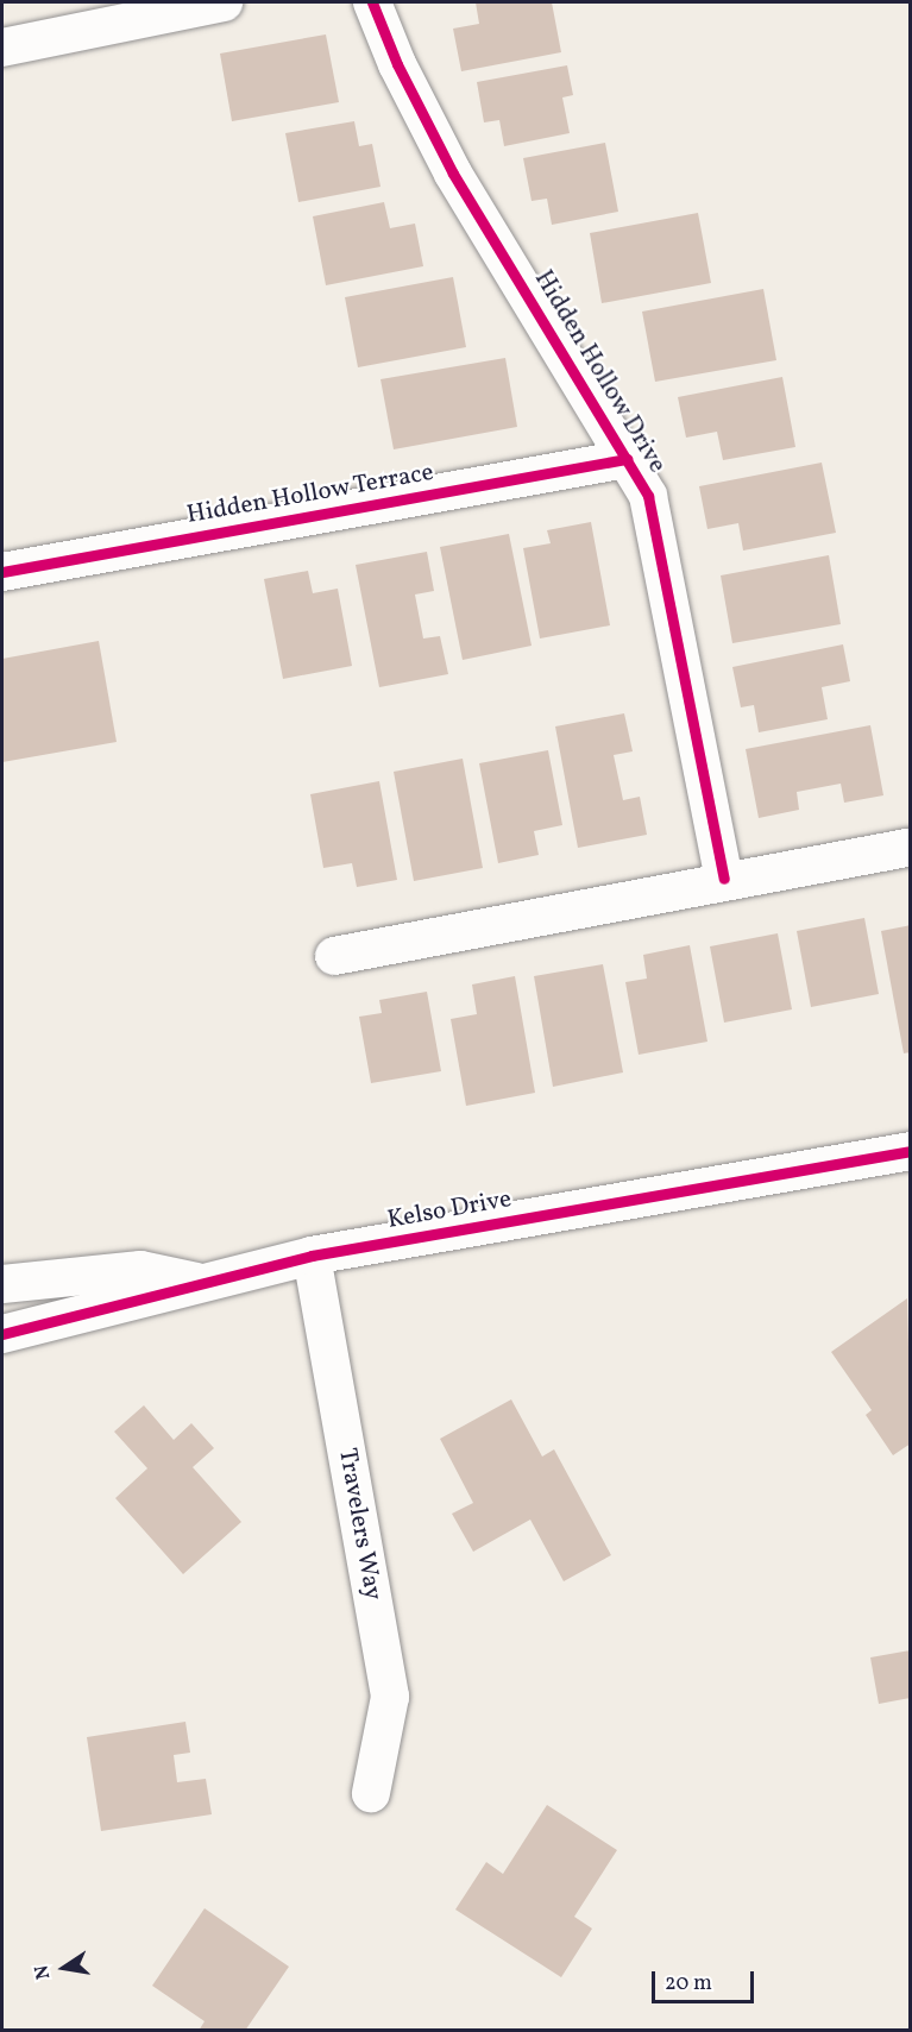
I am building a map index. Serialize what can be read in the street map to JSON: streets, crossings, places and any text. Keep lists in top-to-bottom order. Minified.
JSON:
{"streets":{"street":["Hidden Hollow Drive","Hidden Hollow Terrace","Kelso Drive","Travelers Way"]},"crossings":[["Hidden Hollow Drive","Hidden Hollow Terrace"],["Kelso Drive","Travelers Way"]],"scale_bar":"20 m","north":"left"}
